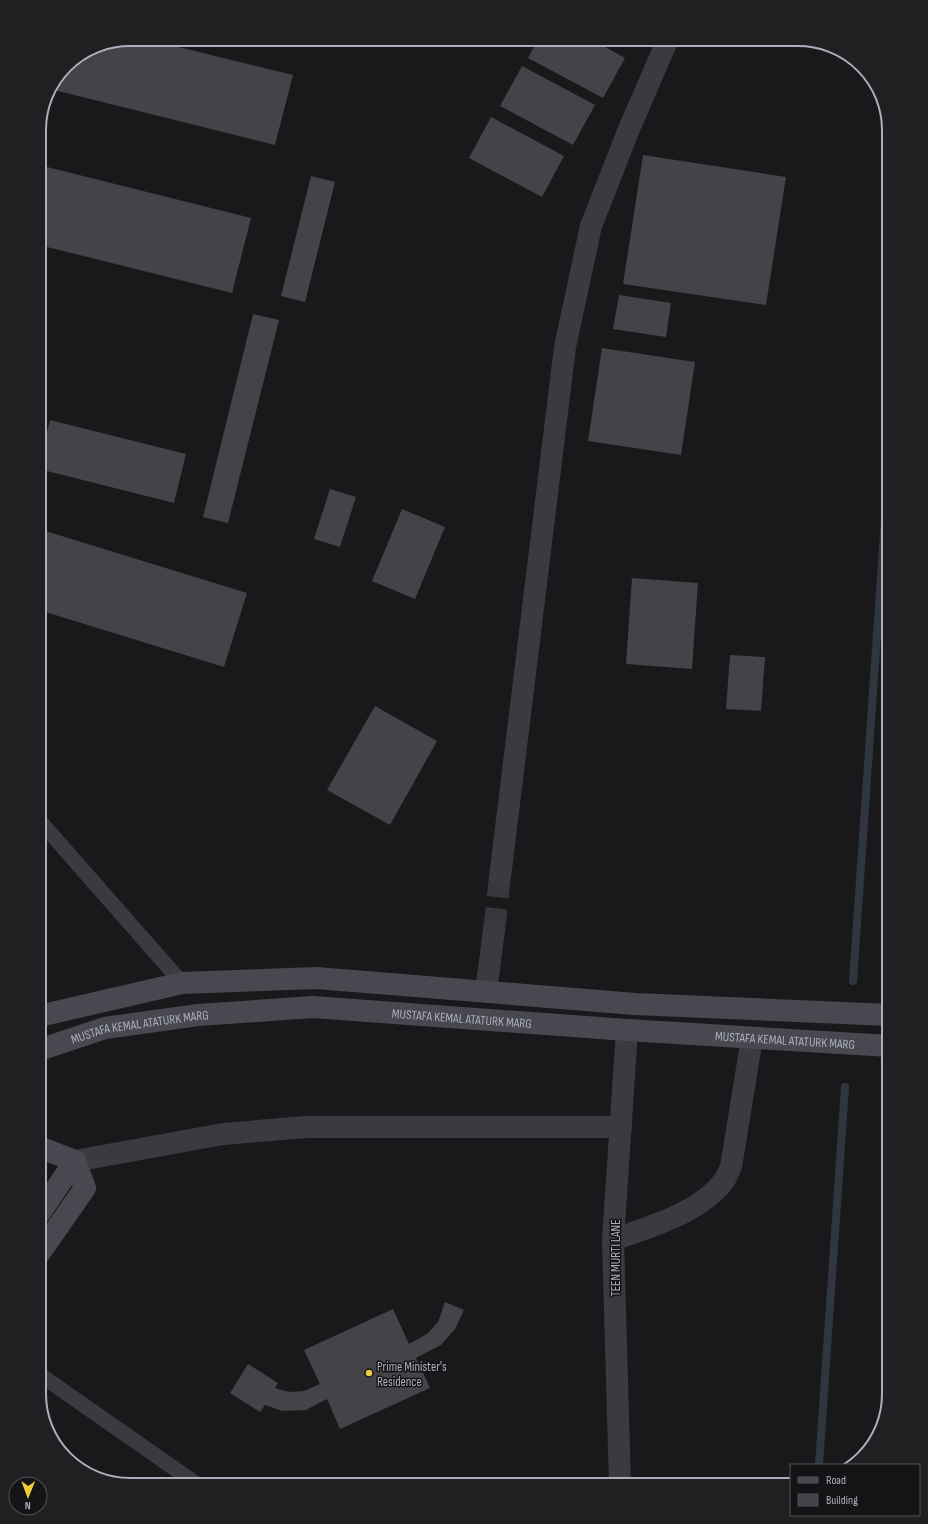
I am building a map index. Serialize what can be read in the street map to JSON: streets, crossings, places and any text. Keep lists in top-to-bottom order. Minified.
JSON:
{"streets":{"main road":["MUSTAFA KEMAL ATATURK MARG"],"street":["TEEN MURTI LANE"]},"crossings":[["MUSTAFA KEMAL ATATURK MARG","TEEN MURTI LANE"]],"places":["Prime Minister's Residence"],"legend":["Road","Building"],"north":"bottom"}
